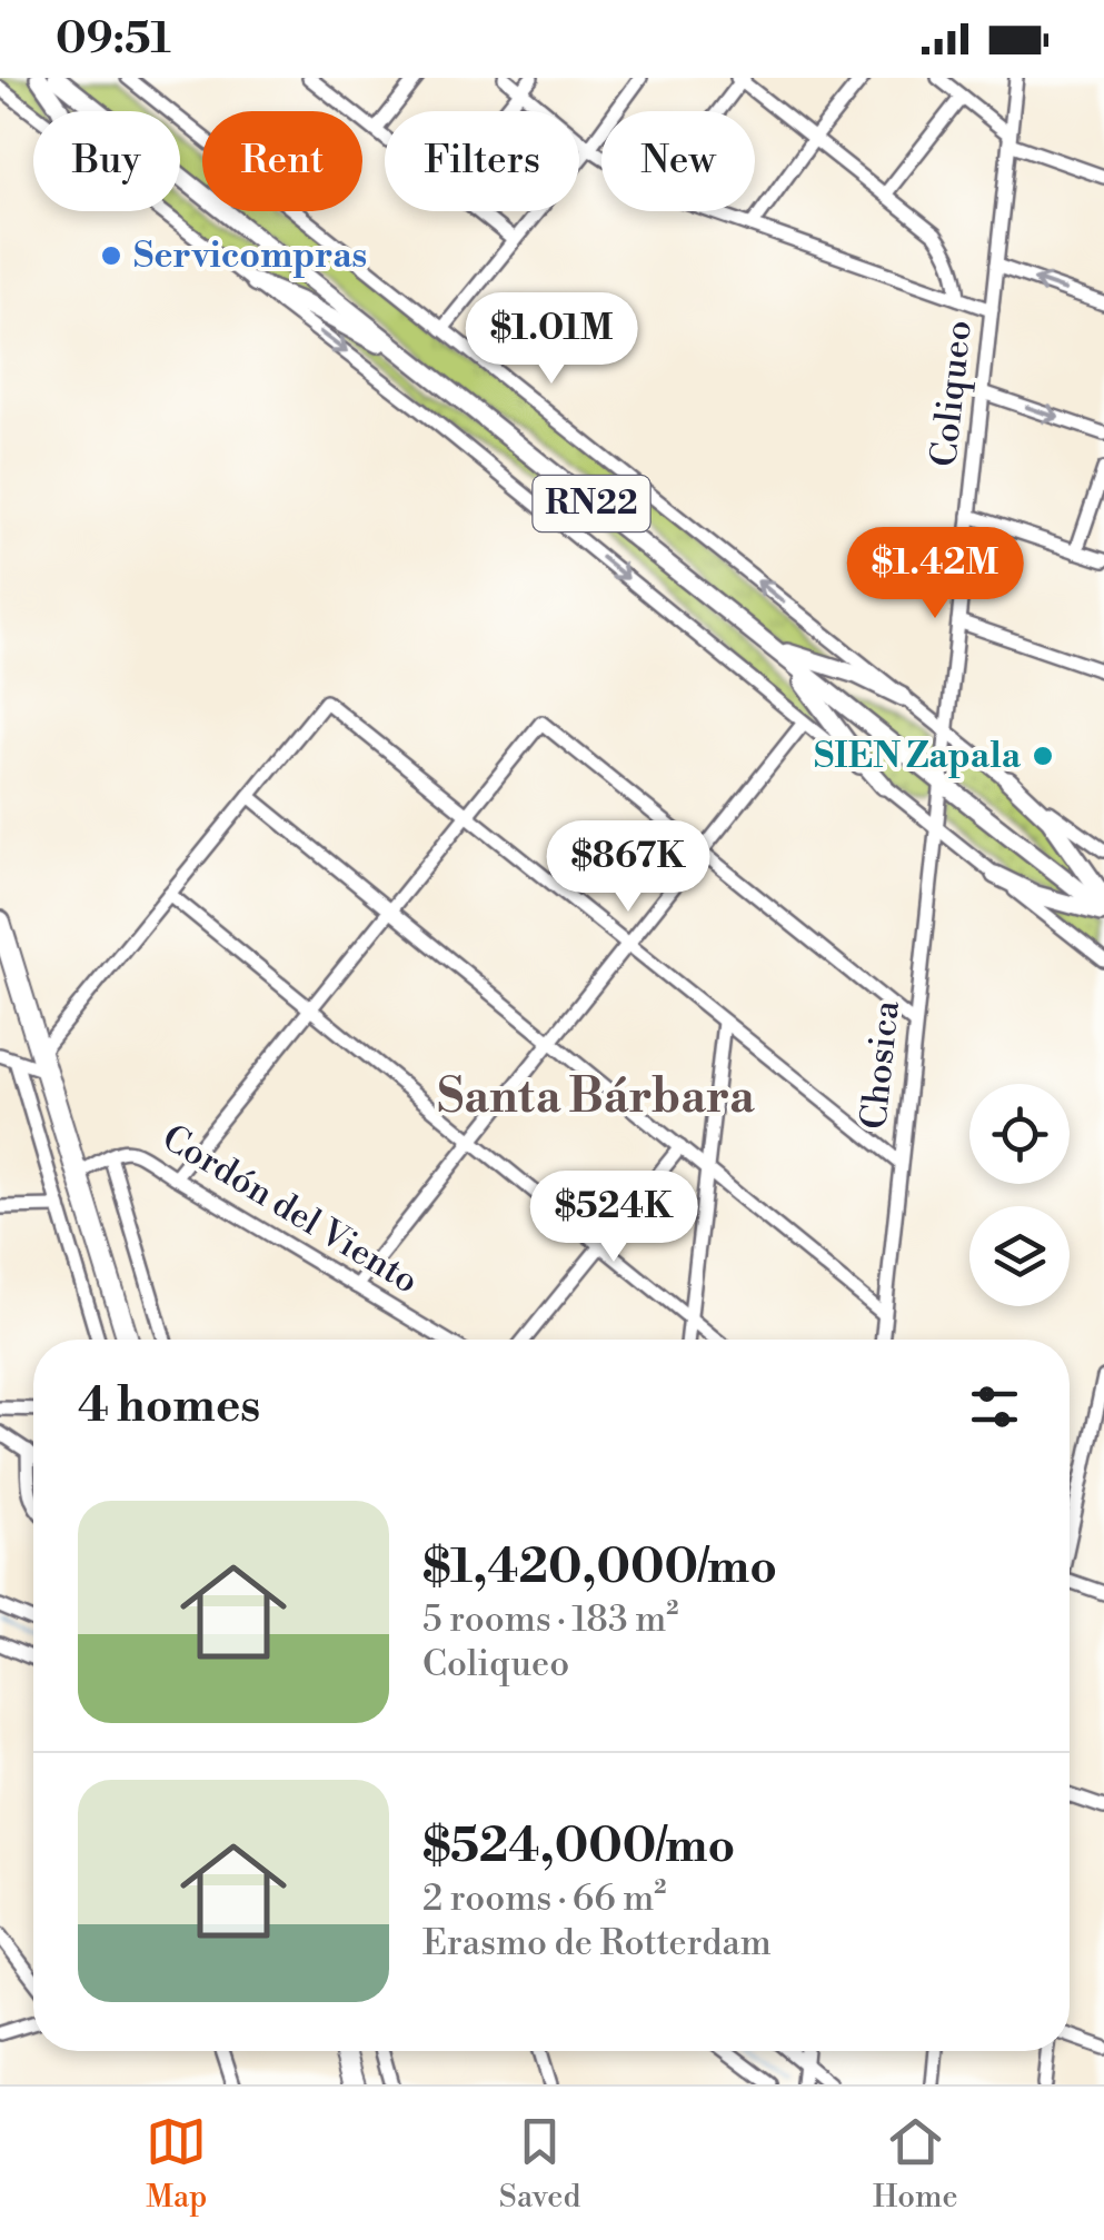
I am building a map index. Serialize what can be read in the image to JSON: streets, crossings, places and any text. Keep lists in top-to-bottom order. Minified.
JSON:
{"streets":{"main road":["RN22"],"street":["Coliqueo","Chosica","Cordón del Viento"]},"crossings":[["Coliqueo","RN22"],["Coliqueo","Chosica"],["RN22","Chosica"]],"districts":["Santa Bárbara"],"places":["Servicompras","SIEN Zapala"],"page":{"status":"09:51","chip":["Buy","Rent","Filters","New"],"price":["$1.01M","$1.42M","$867K","$524K"],"heading":"4 homes","list":[{"name":"$1,420,000/mo","note":"5 rooms · 183 m² · Coliqueo"},{"name":"$524,000/mo","note":"2 rooms · 66 m² · Erasmo de Rotterdam"}],"tabs":["Map","Saved","Home"]}}
